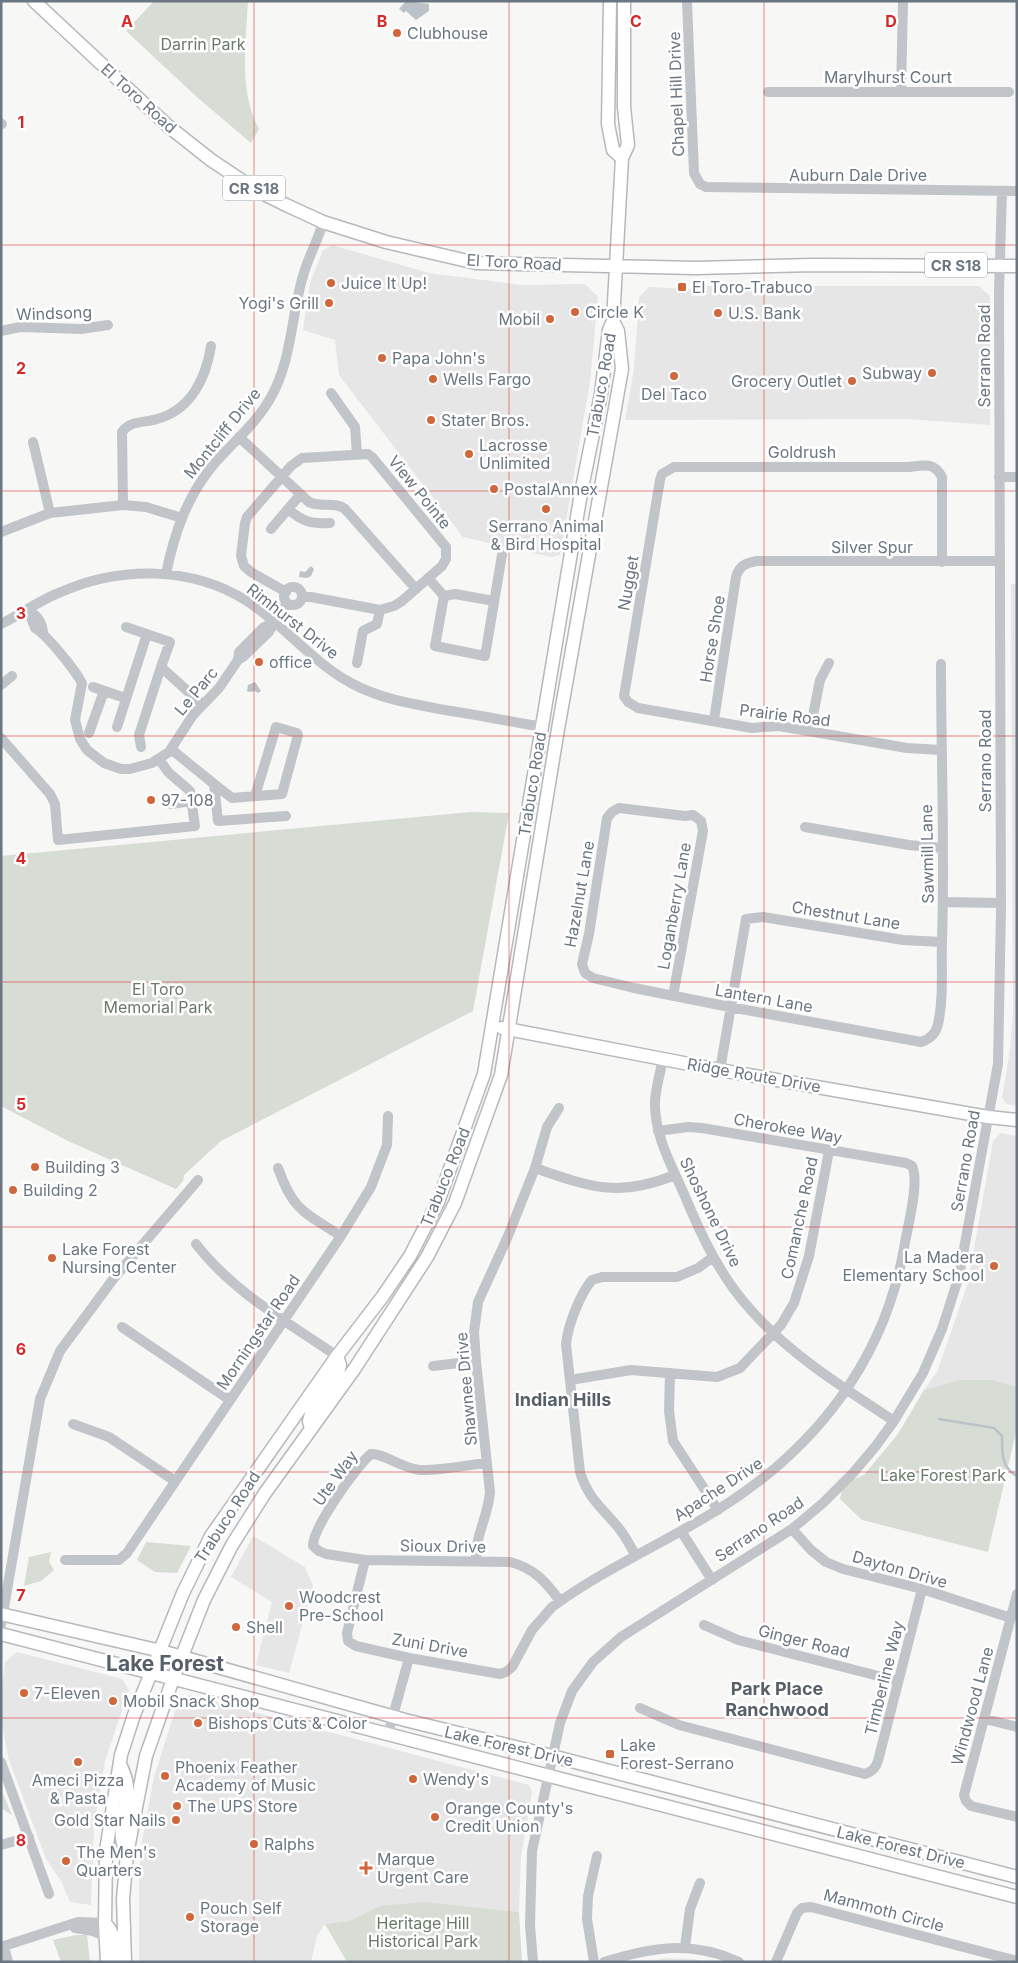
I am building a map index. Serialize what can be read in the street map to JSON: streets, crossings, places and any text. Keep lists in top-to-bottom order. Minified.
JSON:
{"streets":{"main road":["El Toro Road","CR S18","Trabuco Road","Ridge Route Drive","Lake Forest Drive"],"street":["Marylhurst Court","Chapel Hill Drive","Auburn Dale Drive","Windsong","Serrano Road","Montcliff Drive","Goldrush","View Pointe","Silver Spur","Nugget","Rimhurst Drive","Horse Shoe","Le Parc","Prairie Road","Sawmill Lane","Hazelnut Lane","Loganberry Lane","Chestnut Lane","Lantern Lane","Cherokee Way","Shoshone Drive","Comanche Road","Morningstar Road","Shawnee Drive","Ute Way","Apache Drive","Sioux Drive","Dayton Drive","Ginger Road","Zuni Drive","Timberline Way","Windwood Lane","Mammoth Circle"]},"crossings":[["Chapel Hill Drive","Auburn Dale Drive"],["El Toro Road","Serrano Road"],["El Toro Road","Trabuco Road"],["El Toro Road","Montcliff Drive"],["Auburn Dale Drive","Serrano Road"],["Serrano Road","Silver Spur"],["Serrano Road","Ridge Route Drive"],["Serrano Road","Shoshone Drive"],["Serrano Road","Dayton Drive"],["Serrano Road","Lake Forest Drive"],["Trabuco Road","Rimhurst Drive"],["Trabuco Road","Ridge Route Drive"],["Trabuco Road","Lake Forest Drive"],["Montcliff Drive","Rimhurst Drive"],["Goldrush","Silver Spur"],["Goldrush","Nugget"],["View Pointe","Le Parc"],["Silver Spur","Horse Shoe"],["Nugget","Prairie Road"],["Rimhurst Drive","Le Parc"],["Horse Shoe","Prairie Road"],["Prairie Road","Sawmill Lane"],["Sawmill Lane","Chestnut Lane"],["Sawmill Lane","Lantern Lane"],["Hazelnut Lane","Loganberry Lane"],["Hazelnut Lane","Lantern Lane"],["Loganberry Lane","Lantern Lane"],["Chestnut Lane","Lantern Lane"],["Ridge Route Drive","Shoshone Drive"],["Cherokee Way","Shoshone Drive"],["Cherokee Way","Comanche Road"],["Cherokee Way","Apache Drive"],["Shoshone Drive","Comanche Road"],["Shoshone Drive","Apache Drive"],["Shawnee Drive","Ute Way"],["Shawnee Drive","Sioux Drive"],["Ute Way","Sioux Drive"],["Apache Drive","Sioux Drive"],["Apache Drive","Zuni Drive"],["Sioux Drive","Zuni Drive"],["Dayton Drive","Timberline Way"],["Dayton Drive","Windwood Lane"],["Ginger Road","Timberline Way"]],"districts":["Indian Hills","Lake Forest","Park Place Ranchwood"],"parks":["Darrin Park","El Toro Memorial Park","Lake Forest Park","Heritage Hill Historical Park"],"places":{"other":["Clubhouse","Juice It Up!","Yogi's Grill","Circle K","U.S. Bank","Mobil","Papa John's","Subway","Del Taco","Wells Fargo","Grocery Outlet","Stater Bros.","Lacrosse Unlimited","PostalAnnex","Serrano Animal & Bird Hospital","office","97-108","Building 3","Building 2","Lake Forest Nursing Center","La Madera Elementary School","Woodcrest Pre-School","Shell","7-Eleven","Mobil Snack Shop","Bishops Cuts & Color","Ameci Pizza & Pasta","Phoenix Feather Academy of Music","Wendy's","The UPS Store","Orange County's Credit Union","Gold Star Nails","Ralphs","The Men's Quarters","Pouch Self Storage"],"transit":["El Toro-Trabuco","Lake Forest-Serrano"],"health":["Marque Urgent Care"]},"grid":{"columns":["A","B","C","D"],"rows":["1","2","3","4","5","6","7","8"]}}
